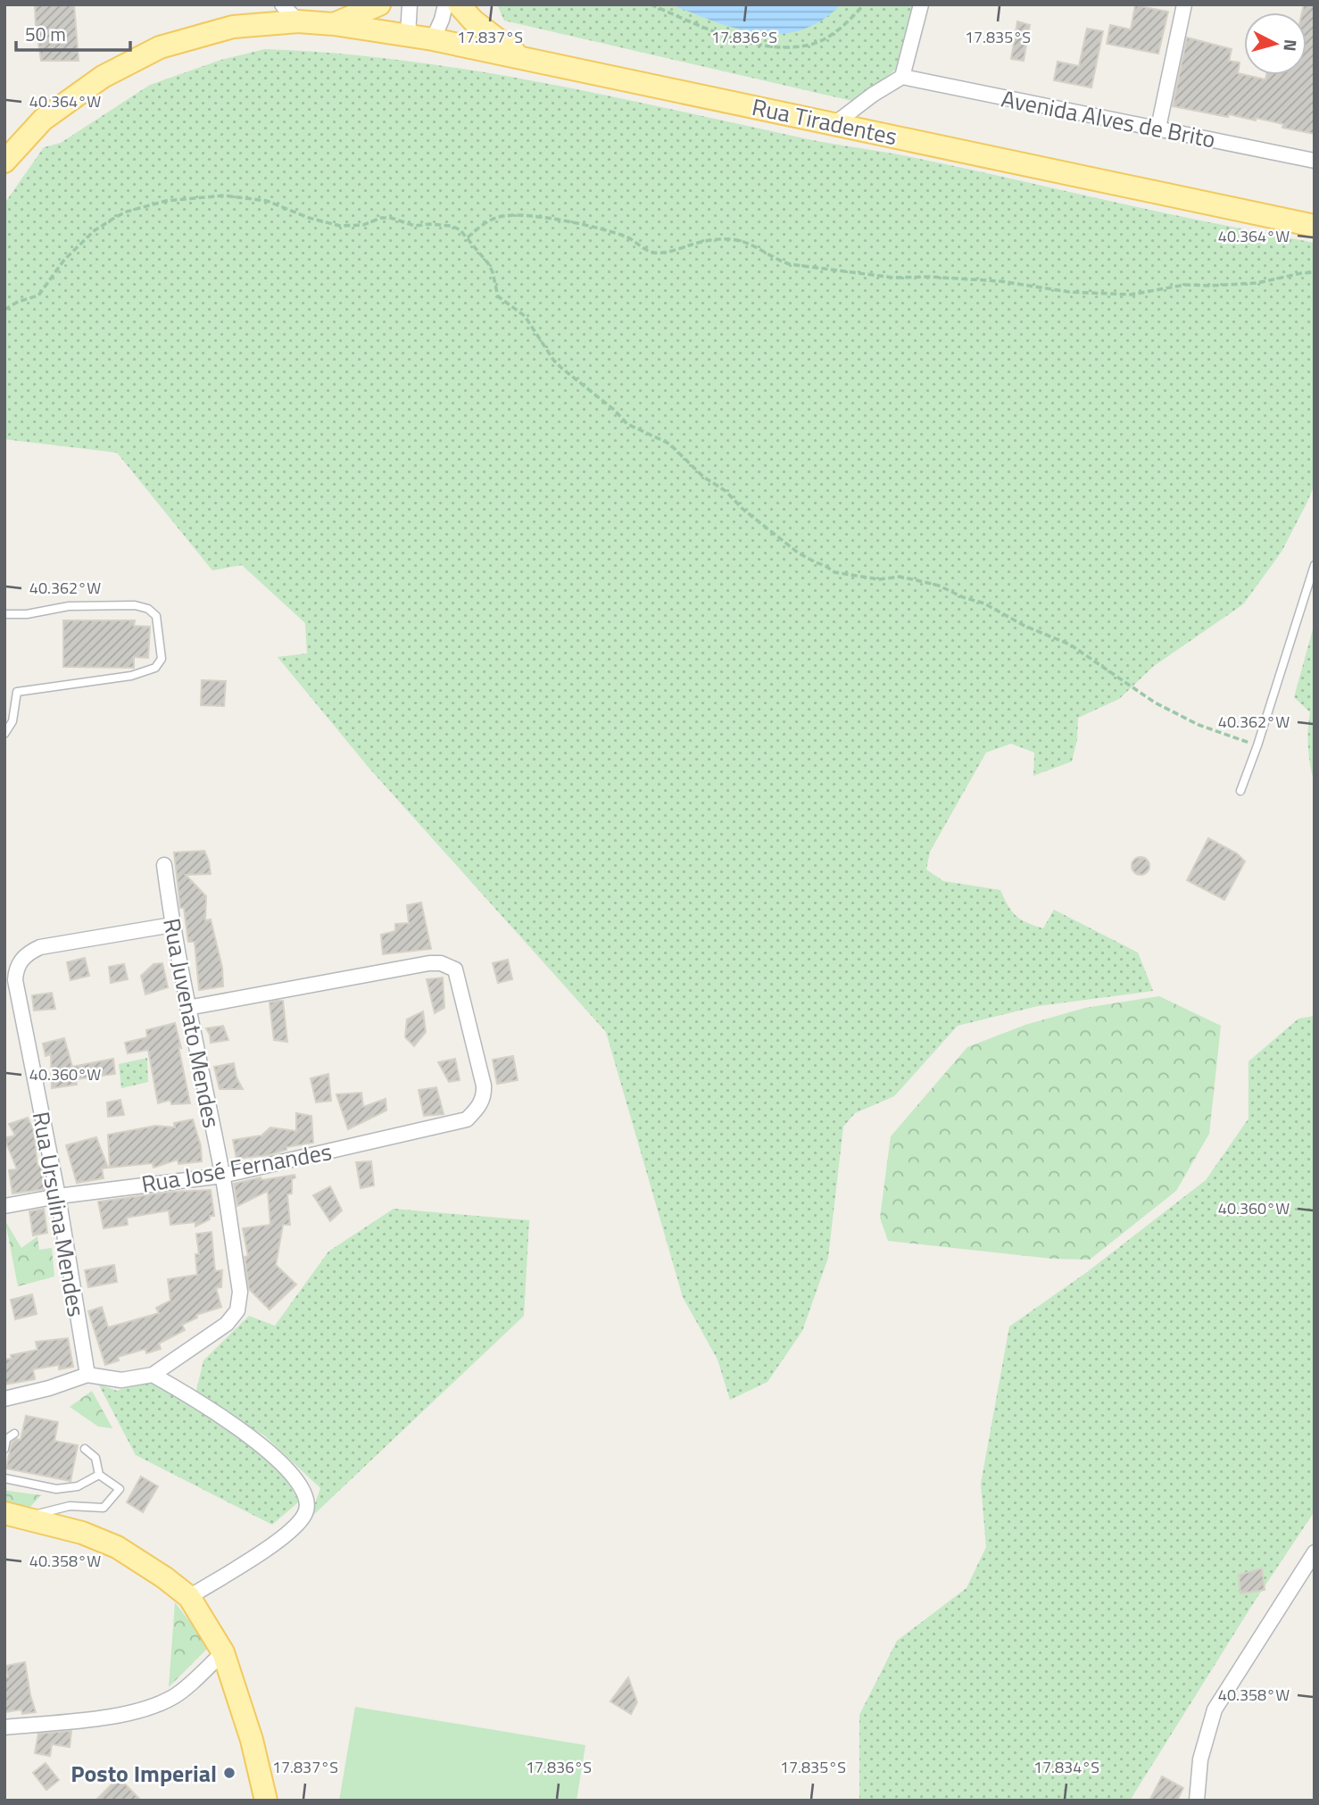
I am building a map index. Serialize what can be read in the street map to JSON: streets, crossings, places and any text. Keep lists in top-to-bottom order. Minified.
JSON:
{"streets":{"main road":["Rua Tiradentes"],"street":["Avenida Alves de Brito","Rua Juvenato Mendes","Rua José Fernandes","Rua Ursulina Mendes"]},"crossings":[["Rua Juvenato Mendes","Rua José Fernandes"],["Rua Juvenato Mendes","Rua Ursulina Mendes"],["Rua José Fernandes","Rua Ursulina Mendes"]],"places":["Posto Imperial"],"scale_bar":"50 m","north":"right","coordinates":["17.837°S","17.836°S","17.835°S","40.364°W","40.362°W","40.360°W","40.358°W","17.834°S"]}
